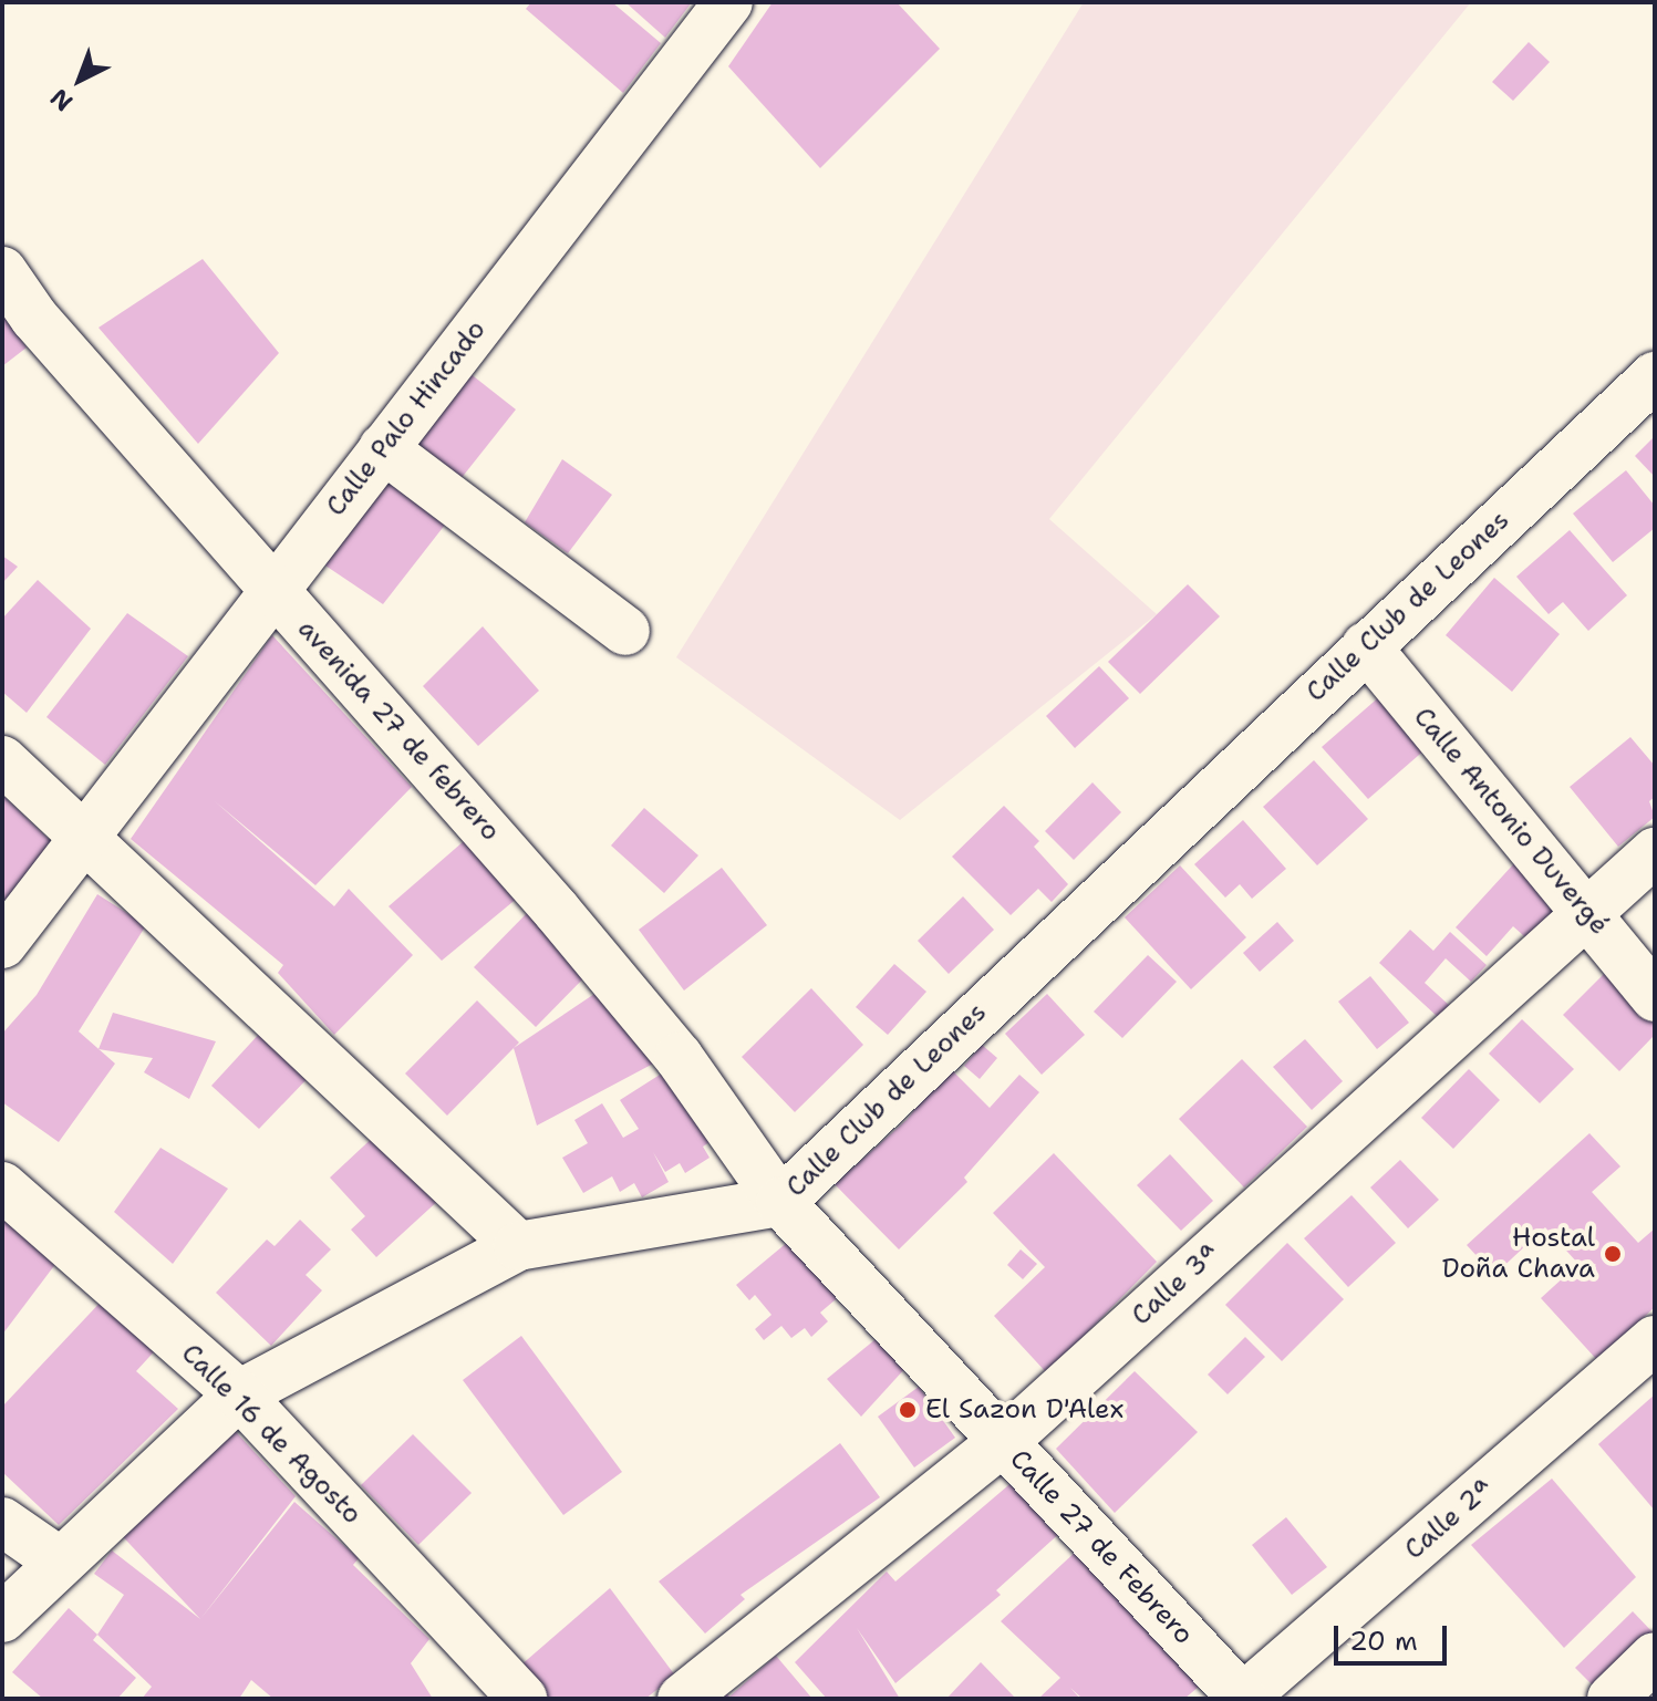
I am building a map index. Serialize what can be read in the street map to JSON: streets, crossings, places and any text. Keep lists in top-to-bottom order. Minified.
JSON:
{"streets":{"street":["Calle Palo Hincado","Calle Club de Leones","avenida 27 de febrero","Calle Antonio Duvergé","Calle 3ª","Calle 16 de Agosto","Calle 2ª","Calle 27 de Febrero"]},"crossings":[["Calle Palo Hincado","avenida 27 de febrero"],["Calle Club de Leones","avenida 27 de febrero"],["Calle Club de Leones","Calle Antonio Duvergé"],["Calle Club de Leones","Calle 16 de Agosto"],["Calle Club de Leones","Calle 27 de Febrero"],["avenida 27 de febrero","Calle 27 de Febrero"],["Calle Antonio Duvergé","Calle 3ª"],["Calle 3ª","Calle 27 de Febrero"],["Calle 2ª","Calle 27 de Febrero"]],"places":["Hostal Doña Chava","El Sazon D'Alex"],"scale_bar":"20 m","north":"bottom left"}
